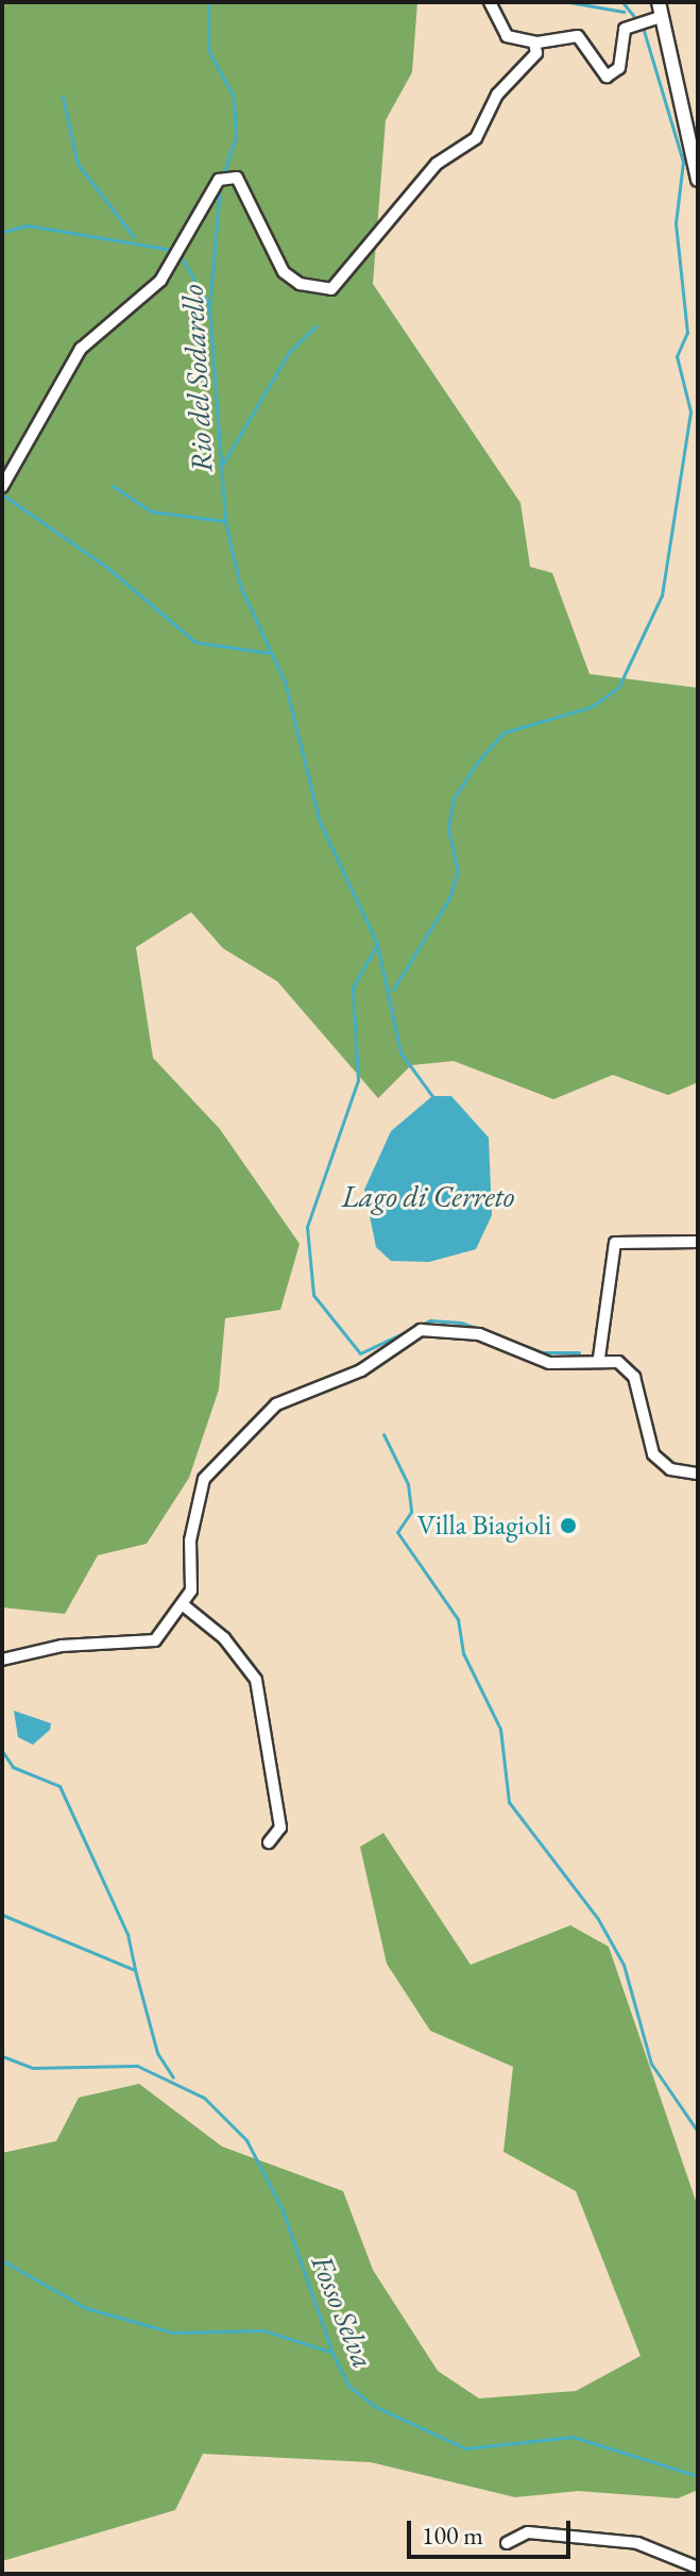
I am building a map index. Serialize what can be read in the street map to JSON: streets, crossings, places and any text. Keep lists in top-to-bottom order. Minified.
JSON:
{"water":["Rio del Sodarello","Lago di Cerreto","Fosso Selva"],"places":["Villa Biagioli"],"scale_bar":"100 m"}
